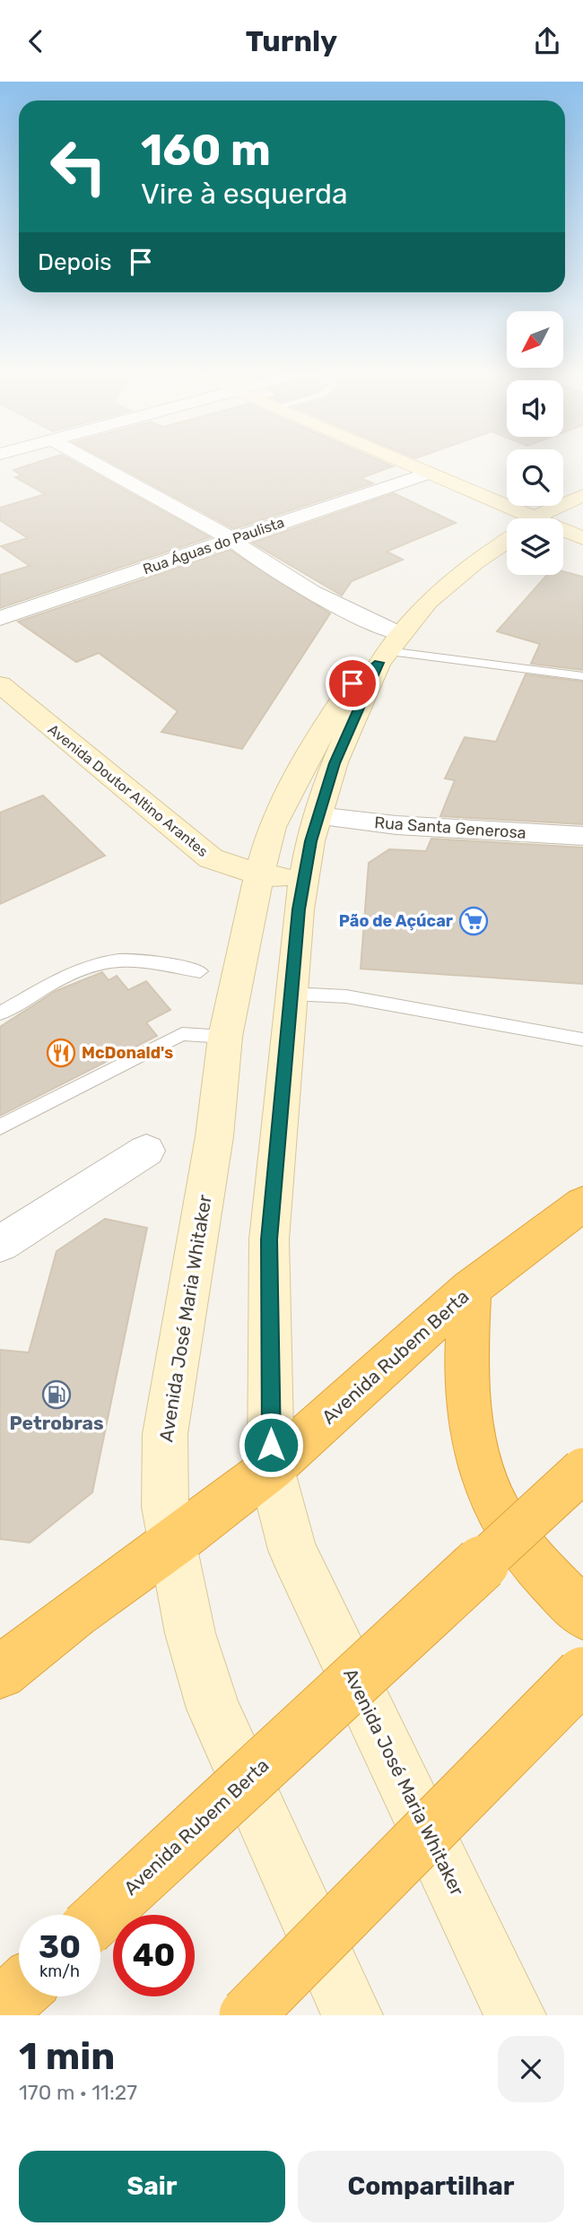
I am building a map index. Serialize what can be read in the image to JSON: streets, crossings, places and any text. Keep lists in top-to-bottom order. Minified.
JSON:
{"streets":{"highway":["Avenida Rubem Berta"],"street":["Rua Águas do Paulista","Avenida Doutor Altino Arantes","Rua Santa Generosa","Avenida José Maria Whitaker"]},"crossings":[["Avenida Doutor Altino Arantes","Avenida José Maria Whitaker"],["Rua Santa Generosa","Avenida José Maria Whitaker"],["Avenida José Maria Whitaker","Avenida Rubem Berta"]],"places":{"supermarket":["Pão de Açúcar"],"restaurant":["McDonald's"],"fuel station":["Petrobras"]},"north":"bottom left","page":{"header":"Turnly","turn":["160 m","Vire à esquerda"],"then":"Depois","speed":"30 km/h","limit":"40","heading":["1 min","170 m · 11:27"],"buttons":["Sair","Compartilhar"]}}
